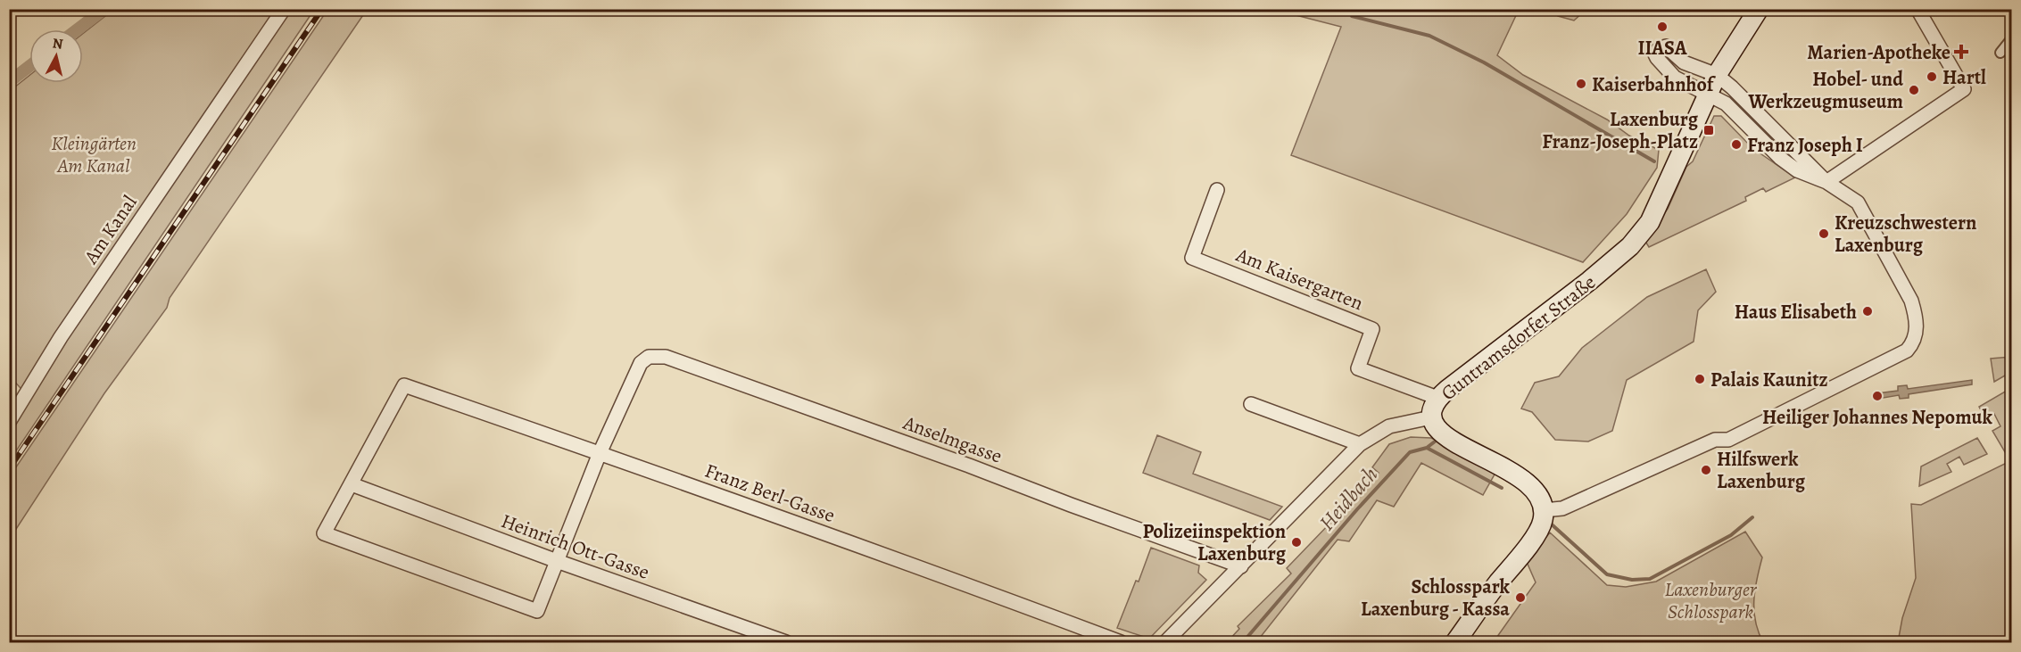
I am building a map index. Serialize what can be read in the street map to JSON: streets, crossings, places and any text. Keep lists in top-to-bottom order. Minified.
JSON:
{"streets":{"main road":["Guntramsdorfer Straße"],"street":["Am Kanal","Am Kaisergarten","Anselmgasse","Franz Berl-Gasse","Heinrich Ott-Gasse"]},"crossings":[["Am Kaisergarten","Guntramsdorfer Straße"],["Guntramsdorfer Straße","Anselmgasse"],["Anselmgasse","Franz Berl-Gasse"],["Franz Berl-Gasse","Heinrich Ott-Gasse"]],"water":["Heidbach"],"parks":["Kleingärten Am Kanal","Laxenburger Schlosspark"],"places":{"other":["IIASA","Hartl","Kaiserbahnhof","Hobel- und Werkzeugmuseum","Franz Joseph I","Kreuzschwestern Laxenburg","Haus Elisabeth","Palais Kaunitz","Heiliger Johannes Nepomuk","Hilfswerk Laxenburg","Polizeiinspektion Laxenburg","Schlosspark Laxenburg - Kassa"],"health":["Marien-Apotheke"],"transit":["Laxenburg Franz-Joseph-Platz"]},"north":"top"}
